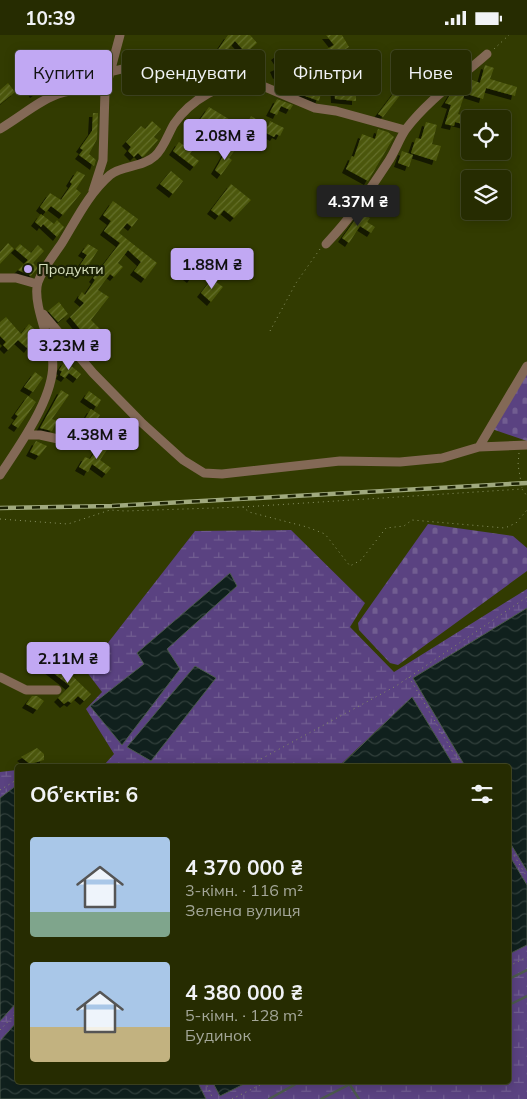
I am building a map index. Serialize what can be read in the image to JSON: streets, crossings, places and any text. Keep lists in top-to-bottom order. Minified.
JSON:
{"places":["Продукти"],"page":{"status":"10:39","chip":["Купити","Орендувати","Фільтри","Нове"],"price":["2.08M ₴","4.37M ₴","1.88M ₴","3.23M ₴","4.38M ₴","2.11M ₴"],"heading":"Об’єктів: 6","list":[{"name":"4 370 000 ₴","note":"3-кімн. · 116 m² · Зелена вулиця"},{"name":"4 380 000 ₴","note":"5-кімн. · 128 m² · Будинок"}]}}
